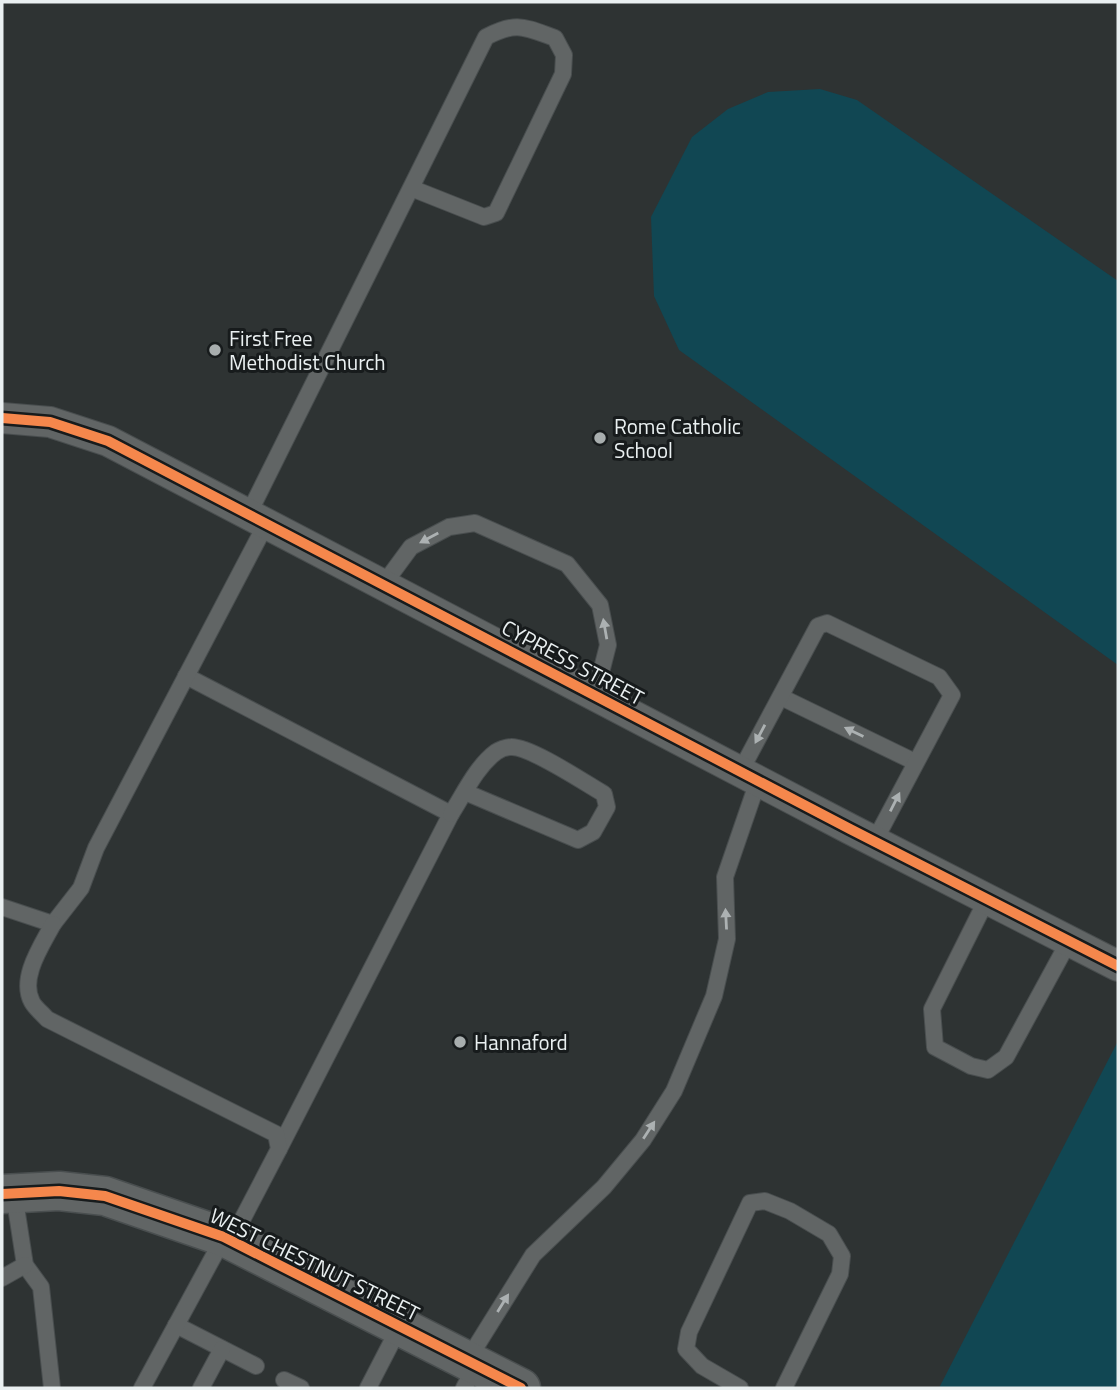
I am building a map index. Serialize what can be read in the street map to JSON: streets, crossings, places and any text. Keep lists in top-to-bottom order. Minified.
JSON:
{"streets":{"street":["CYPRESS STREET","WEST CHESTNUT STREET"]},"places":["First Free Methodist Church","Rome Catholic School","Hannaford"]}
